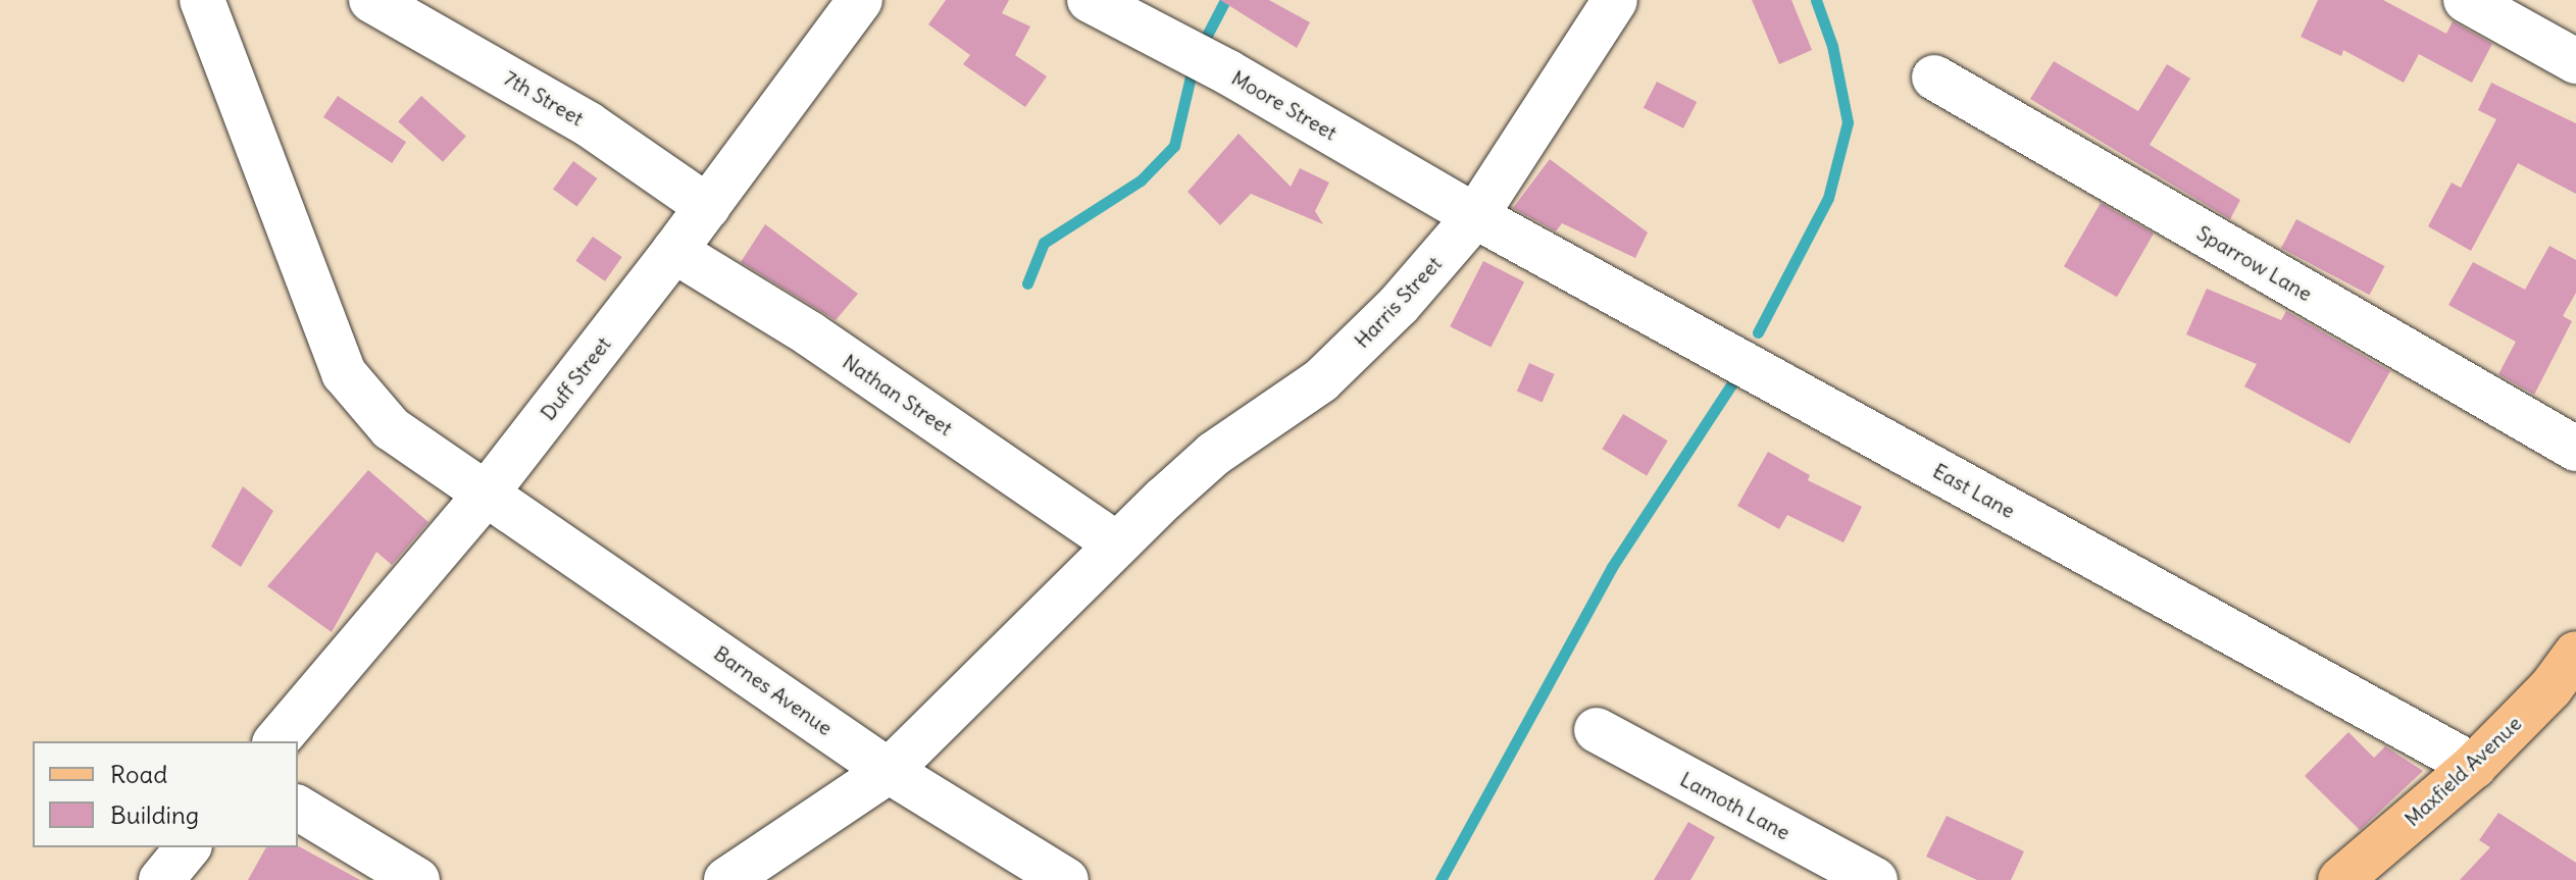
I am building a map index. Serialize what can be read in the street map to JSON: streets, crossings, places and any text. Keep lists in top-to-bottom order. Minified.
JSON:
{"streets":{"main road":["Maxfield Avenue"],"street":["7th Street","Moore Street","Sparrow Lane","Harris Street","Duff Street","Nathan Street","East Lane","Barnes Avenue","Lamoth Lane"]},"crossings":[["7th Street","Duff Street"],["Moore Street","Harris Street"],["Moore Street","East Lane"],["Harris Street","Nathan Street"],["Harris Street","East Lane"],["Harris Street","Barnes Avenue"],["Duff Street","Nathan Street"],["Duff Street","Barnes Avenue"],["East Lane","Maxfield Avenue"]],"legend":["Road","Building"]}
